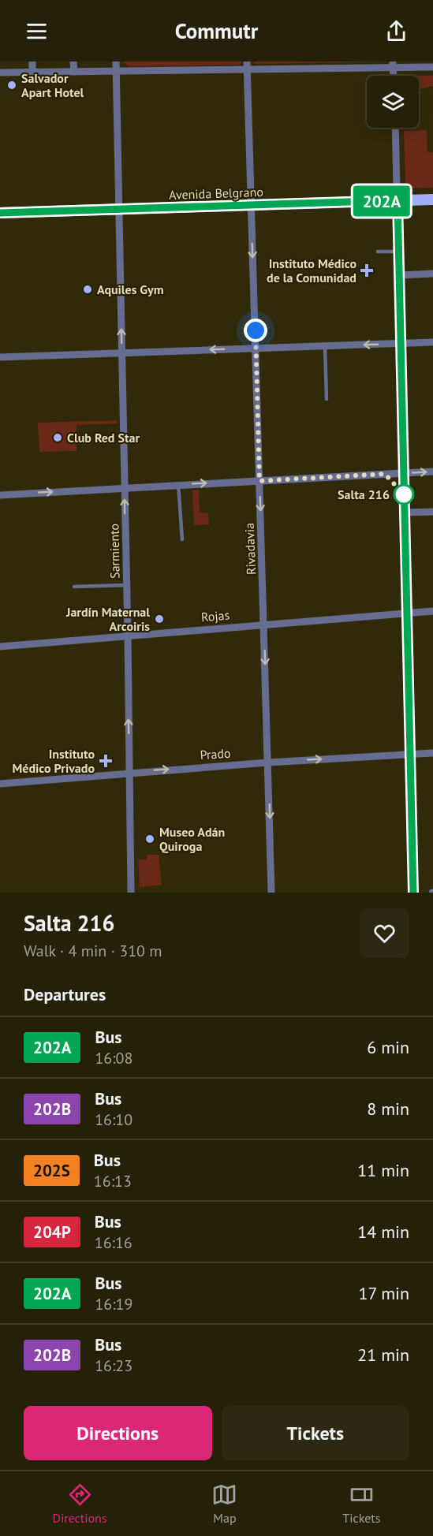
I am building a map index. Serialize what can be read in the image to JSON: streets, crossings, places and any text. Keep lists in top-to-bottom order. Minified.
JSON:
{"streets":{"main road":["Avenida Belgrano"],"street":["Rivadavia","Sarmiento","Rojas","Prado"]},"crossings":[["Avenida Belgrano","Rivadavia"],["Avenida Belgrano","Sarmiento"],["Rivadavia","Rojas"],["Rivadavia","Prado"],["Sarmiento","Rojas"],["Sarmiento","Prado"]],"one_way":["Rivadavia","Sarmiento","Prado"],"places":{"other":["Salvador Apart Hotel","Aquiles Gym","Club Red Star","Salta 216","Jardín Maternal Arcoiris","Museo Adán Quiroga"],"health":["Instituto Médico de la Comunidad","Instituto Médico Privado"]},"lines":["bus line 202A"],"page":{"header":"Commutr","on_map":"202A","heading":[["Salta 216","Walk · 4 min · 310 m"],"Departures"],"list":[{"mark":"202A","name":"Bus","note":"16:08","value":"6 min"},{"mark":"202B","name":"Bus","note":"16:10","value":"8 min"},{"mark":"202S","name":"Bus","note":"16:13","value":"11 min"},{"mark":"204P","name":"Bus","note":"16:16","value":"14 min"},{"mark":"202A","name":"Bus","note":"16:19","value":"17 min"},{"mark":"202B","name":"Bus","note":"16:23","value":"21 min"}],"buttons":["Directions","Tickets"],"tabs":["Directions","Map","Tickets"]}}
